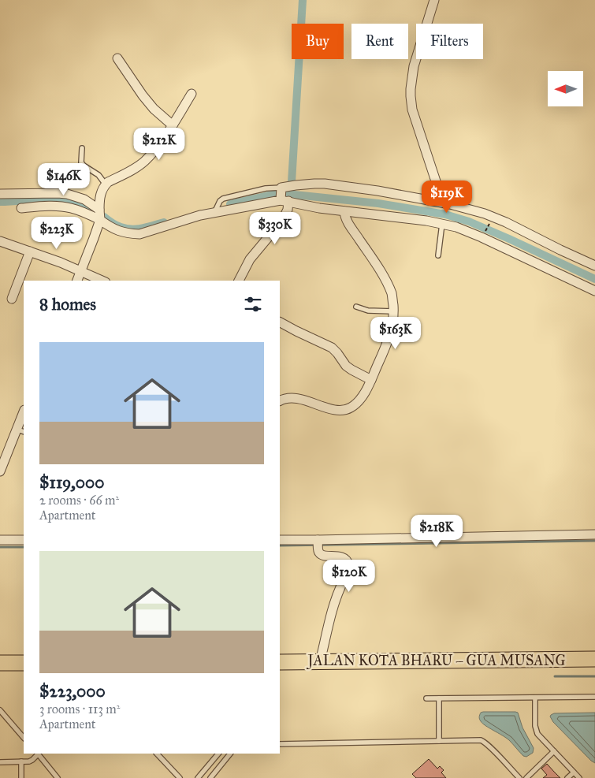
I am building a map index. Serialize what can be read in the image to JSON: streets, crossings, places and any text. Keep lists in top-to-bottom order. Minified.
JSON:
{"streets":{"main road":["JALAN KOTA BHARU – GUA MUSANG"]},"north":"left","page":{"chip":["Buy","Rent","Filters"],"price":["$212K","$146K","$119K","$330K","$223K","$163K","$218K","$120K"],"heading":"8 homes","list":[{"name":"$119,000","note":"2 rooms · 66 m² · Apartment"},{"name":"$223,000","note":"3 rooms · 113 m² · Apartment"}]}}
